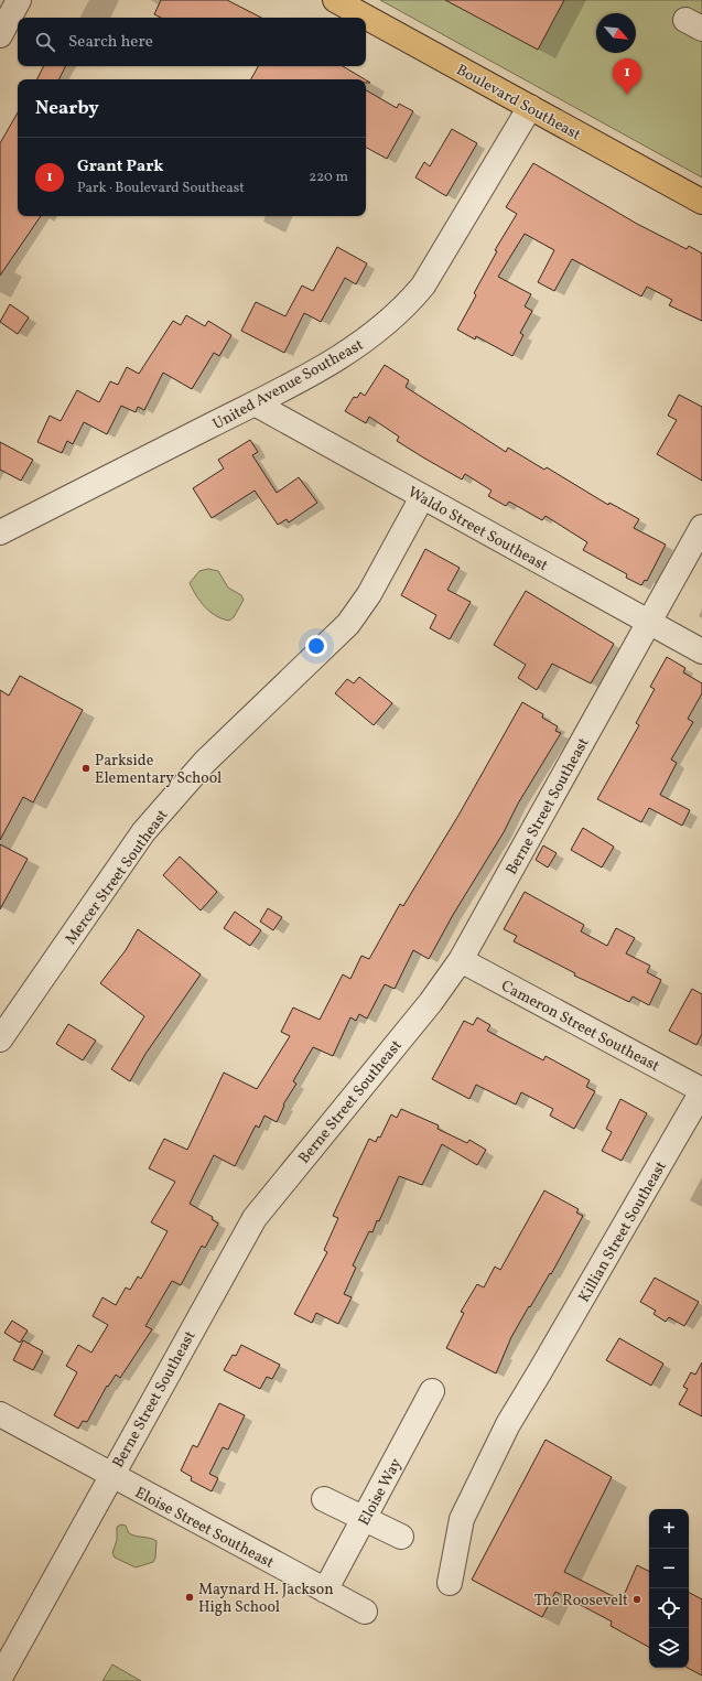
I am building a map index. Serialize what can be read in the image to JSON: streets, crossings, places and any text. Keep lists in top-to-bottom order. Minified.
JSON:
{"streets":{"main road":["Boulevard Southeast"],"street":["United Avenue Southeast","Waldo Street Southeast","Berne Street Southeast","Mercer Street Southeast","Cameron Street Southeast","Killian Street Southeast","Eloise Way","Eloise Street Southeast"]},"crossings":[["Boulevard Southeast","United Avenue Southeast"],["United Avenue Southeast","Waldo Street Southeast"],["Waldo Street Southeast","Berne Street Southeast"],["Waldo Street Southeast","Mercer Street Southeast"],["Berne Street Southeast","Cameron Street Southeast"],["Berne Street Southeast","Eloise Street Southeast"],["Cameron Street Southeast","Killian Street Southeast"],["Eloise Way","Eloise Street Southeast"]],"places":["Parkside Elementary School","Maynard H. Jackson High School","The Roosevelt"],"north":"bottom right","page":{"search":"Search here","pins":"1","heading":"Nearby","list":[{"mark":"1","name":"Grant Park","note":"Park · Boulevard Southeast","value":"220 m"}],"map_buttons":["+","−"]}}
